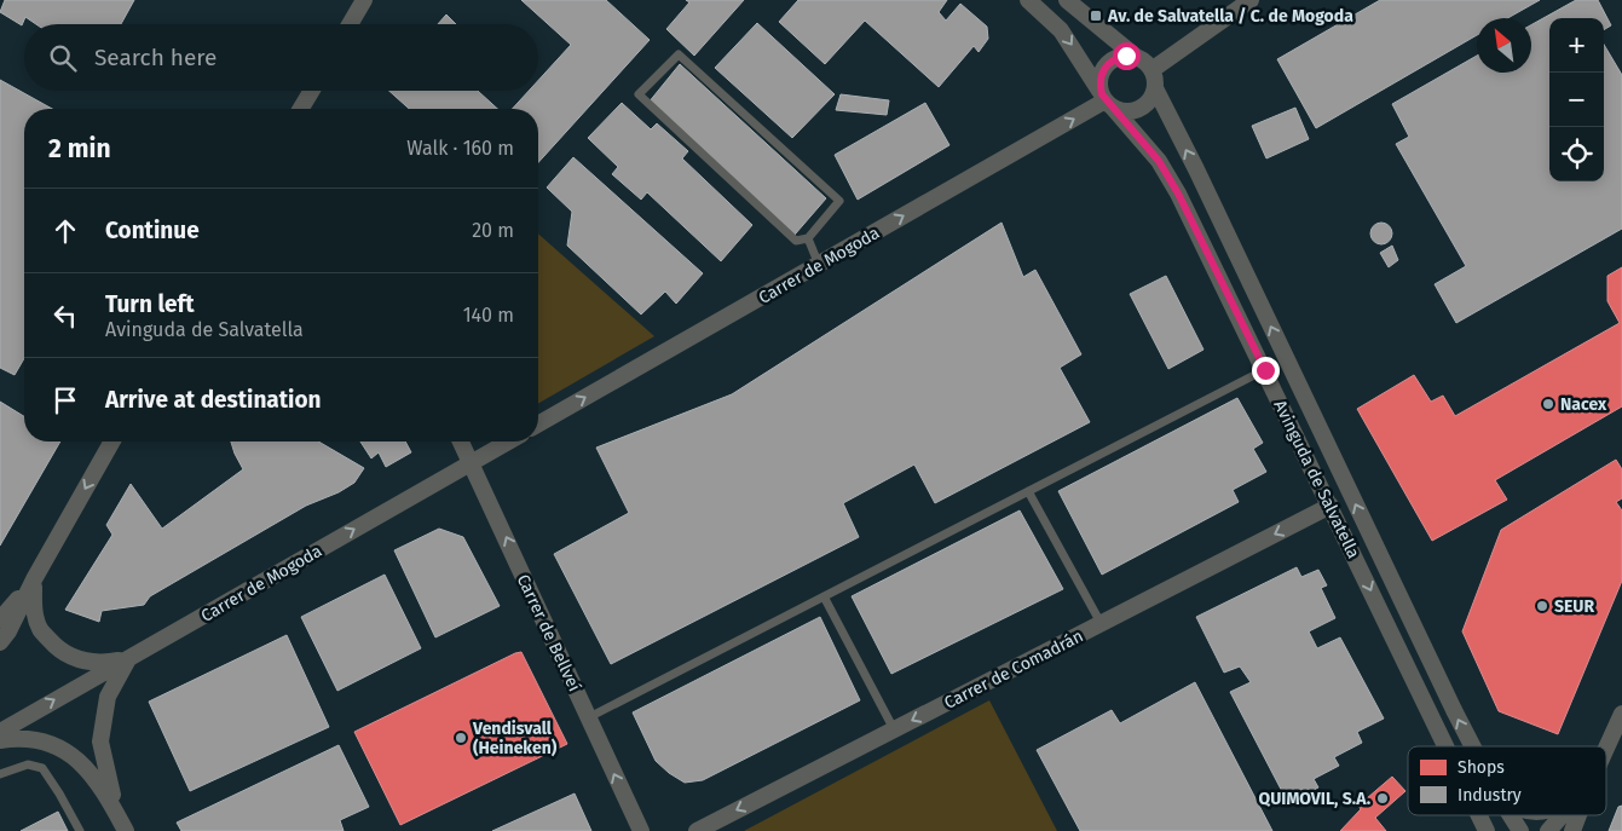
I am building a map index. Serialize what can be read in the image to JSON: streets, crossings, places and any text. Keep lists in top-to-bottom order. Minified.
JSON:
{"streets":{"street":["Carrer de Mogoda","Avinguda de Salvatella","Carrer de Bellveí","Carrer de Comadrán"]},"crossings":[["Carrer de Mogoda","Avinguda de Salvatella"],["Carrer de Mogoda","Carrer de Bellveí"],["Avinguda de Salvatella","Carrer de Comadrán"]],"one_way":["Carrer de Mogoda","Carrer de Bellveí","Carrer de Comadrán"],"places":{"transit":["Av. de Salvatella / C. de Mogoda"],"other":["Nacex","SEUR","Vendisvall (Heineken)","QUIMOVIL, S.A."]},"legend":["Shops","Industry"],"north":"top left","page":{"map_buttons":["+","−"],"search":"Search here","heading":["2 min","Walk · 160 m"],"list":[["Continue","20 m"],["Turn left","Avinguda de Salvatella","140 m"],"Arrive at destination"]}}
